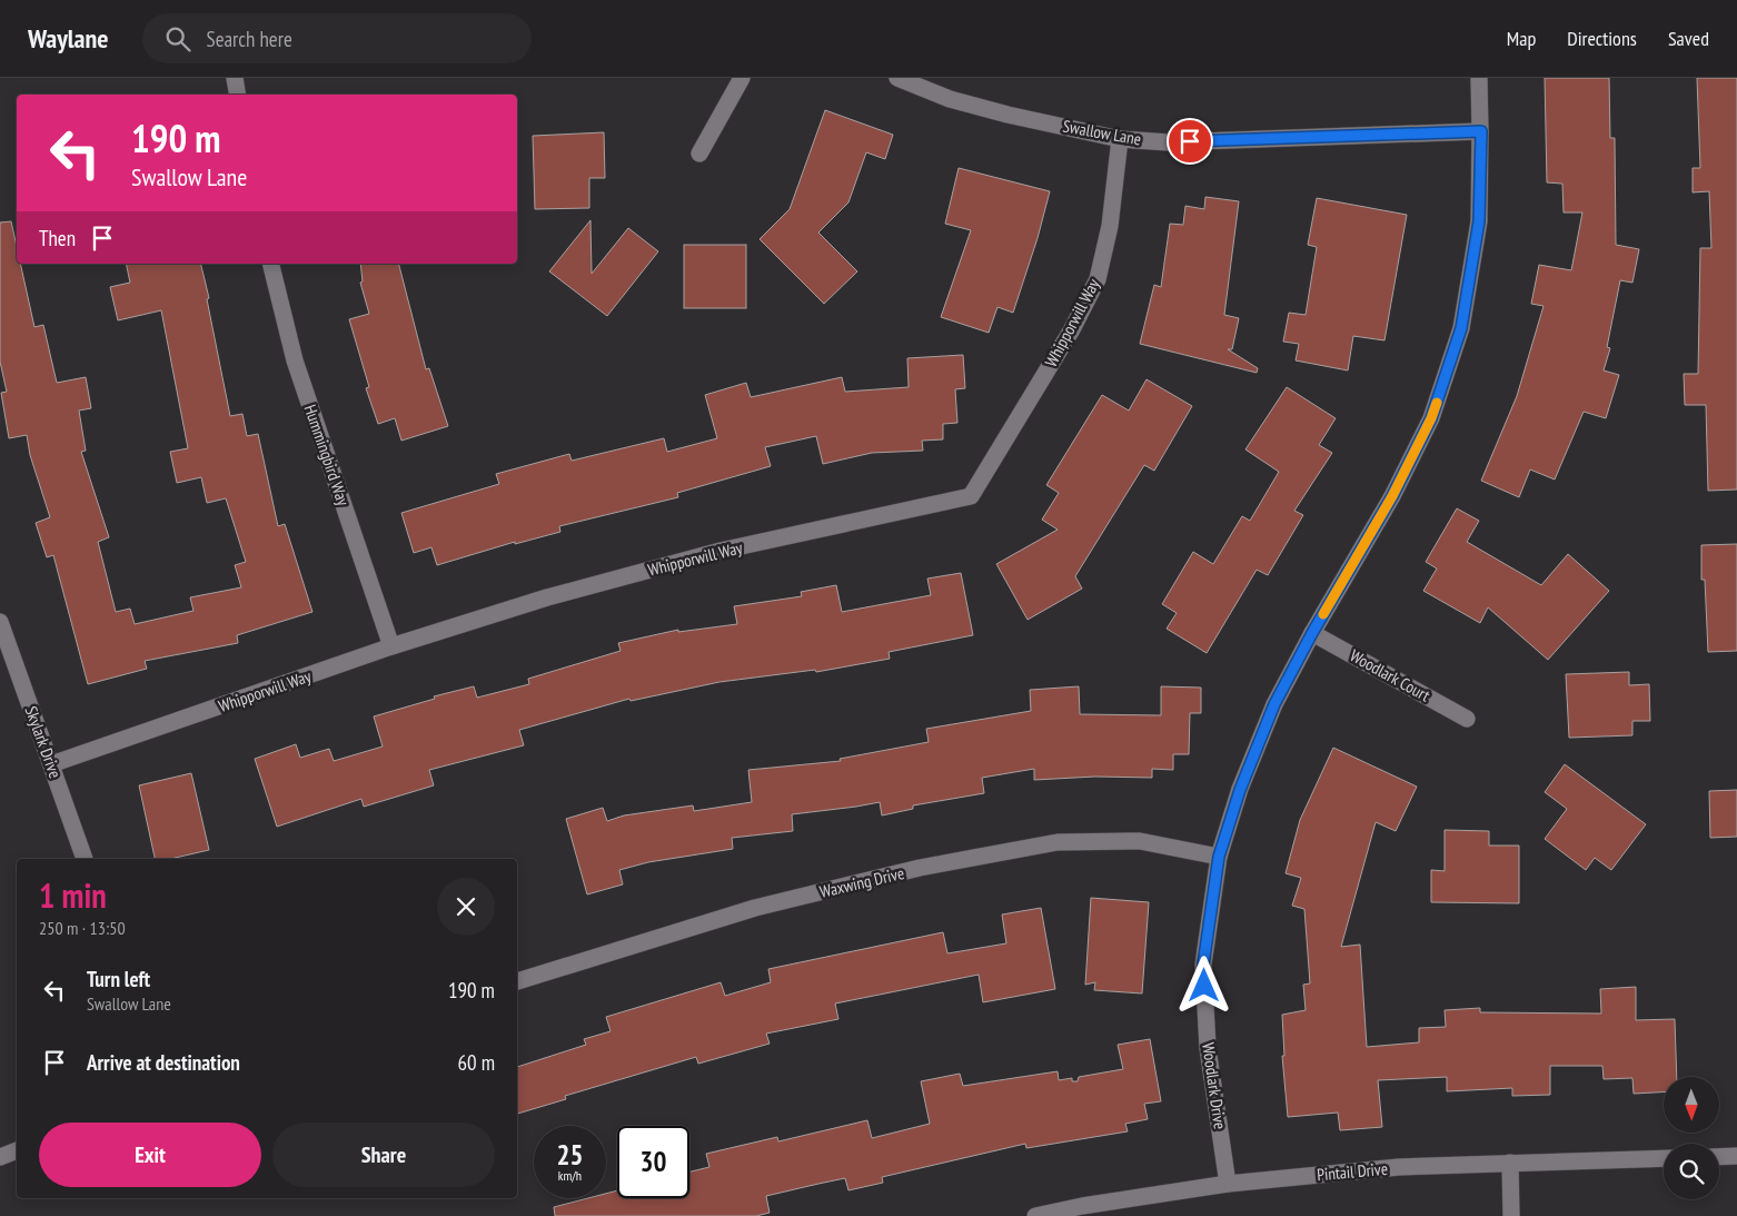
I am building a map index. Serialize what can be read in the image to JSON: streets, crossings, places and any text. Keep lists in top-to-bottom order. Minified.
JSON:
{"streets":{"street":["Swallow Lane","Whipporwill Way","Hummingbird Way","Woodlark Court","Skylark Drive","Waxwing Drive","Woodlark Drive","Pintail Drive"]},"crossings":[["Swallow Lane","Whipporwill Way"],["Swallow Lane","Woodlark Drive"],["Whipporwill Way","Hummingbird Way"],["Whipporwill Way","Skylark Drive"],["Woodlark Court","Woodlark Drive"],["Waxwing Drive","Woodlark Drive"],["Woodlark Drive","Pintail Drive"]],"north":"bottom","page":{"header":"Waylane","search":"Search here","nav":["Map","Directions","Saved"],"turn":["190 m","Swallow Lane"],"then":"Then","heading":["1 min","250 m · 13:50"],"list":[{"name":"Turn left","note":"Swallow Lane","value":"190 m"},{"name":"Arrive at destination","value":"60 m"}],"buttons":["Exit","Share"],"speed":"25 km/h","limit":"30"}}
